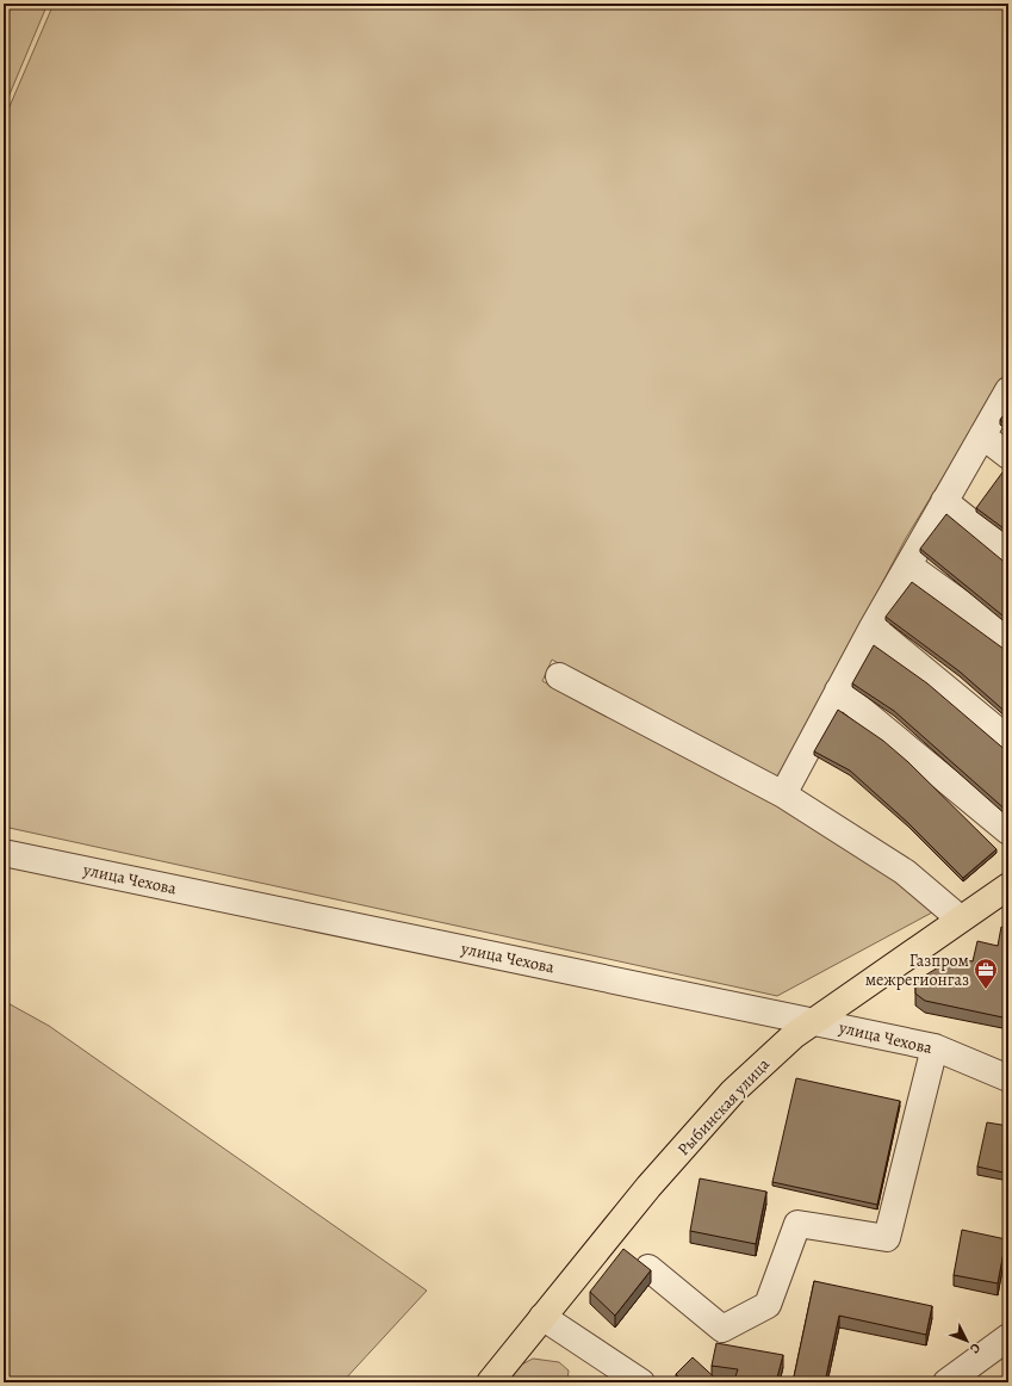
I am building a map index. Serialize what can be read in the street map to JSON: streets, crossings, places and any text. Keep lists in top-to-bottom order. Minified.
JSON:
{"streets":{"main road":["Рыбинская улица"],"street":["улица Чехова"]},"crossings":[["улица Чехова","Рыбинская улица"]],"places":{"office":["Газпром межрегионгаз"]},"north":"bottom right"}
